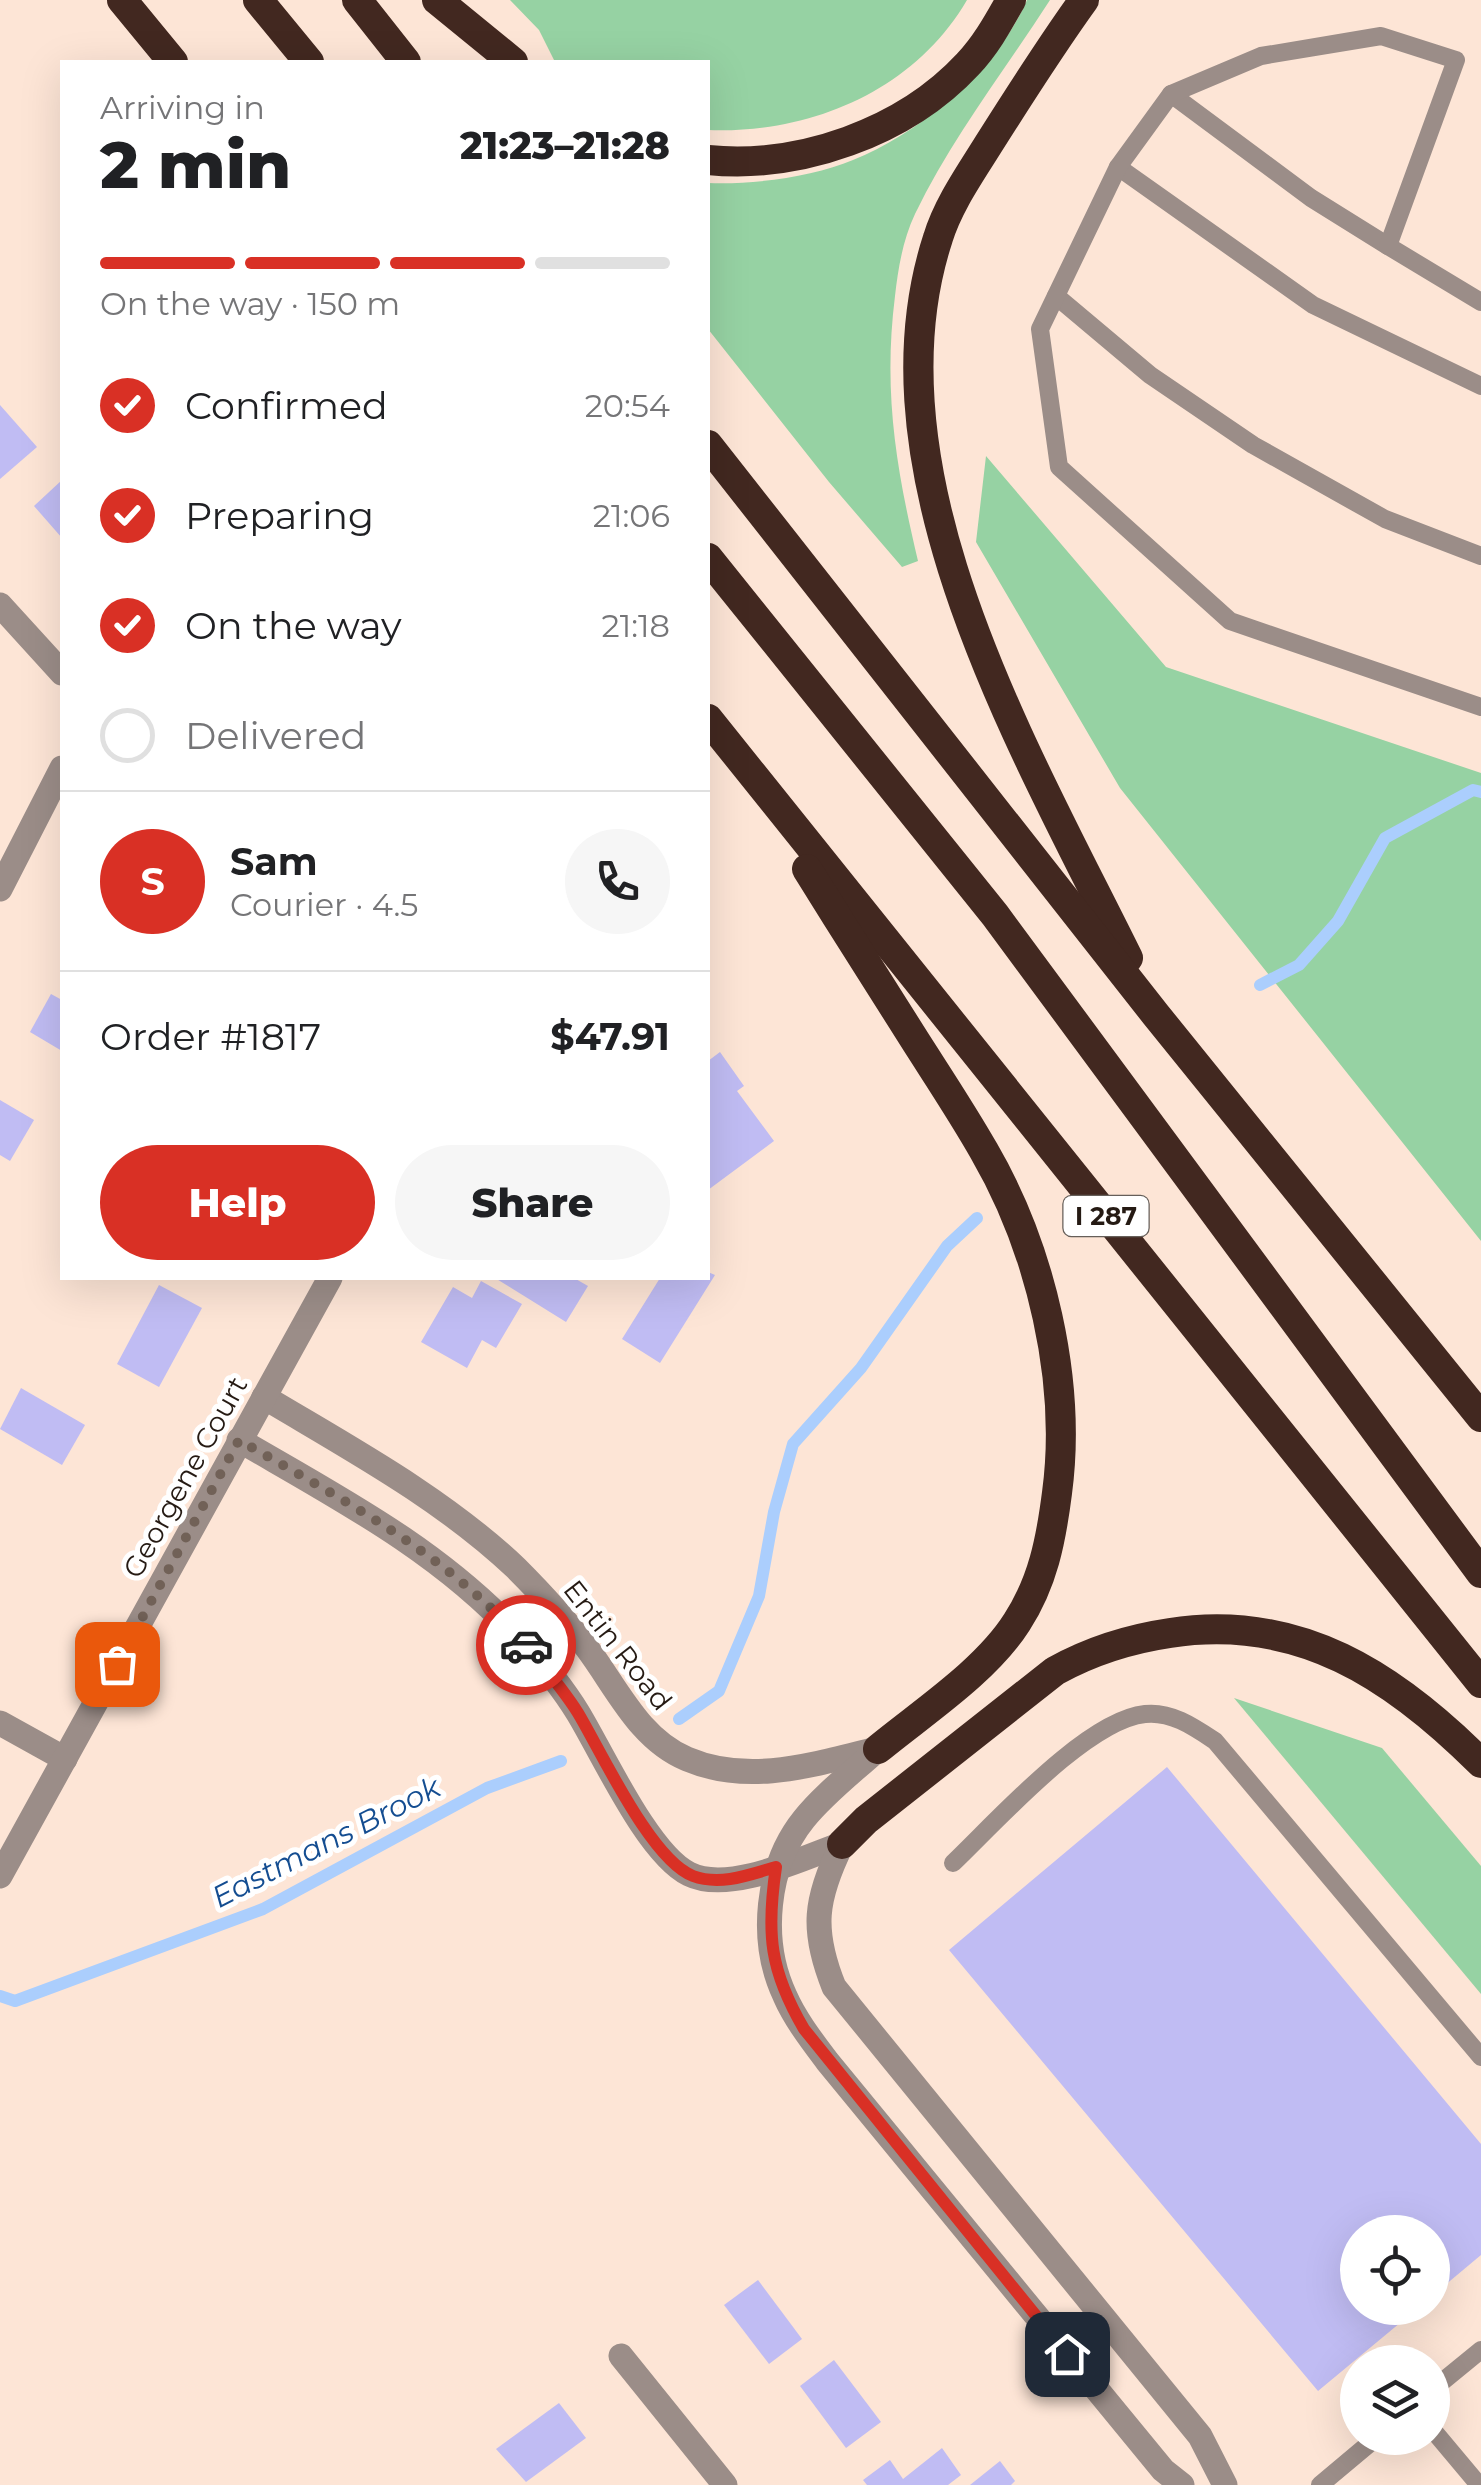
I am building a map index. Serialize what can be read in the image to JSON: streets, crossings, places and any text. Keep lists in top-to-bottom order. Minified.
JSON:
{"streets":{"highway":["I 287"],"street":["Georgene Court","Entin Road"]},"crossings":[["Georgene Court","Entin Road"]],"water":["Eastmans Brook"],"page":{"heading":["2 min","Arriving in","21:23–21:28"],"panel":["Sam","Courier · 4.5","Order #1817","$47.91"],"bar":"On the way · 150 m","list":[["Confirmed","20:54"],["Preparing","21:06"],["On the way","21:18"],"Delivered"],"round":"S","buttons":["Help","Share"]}}
